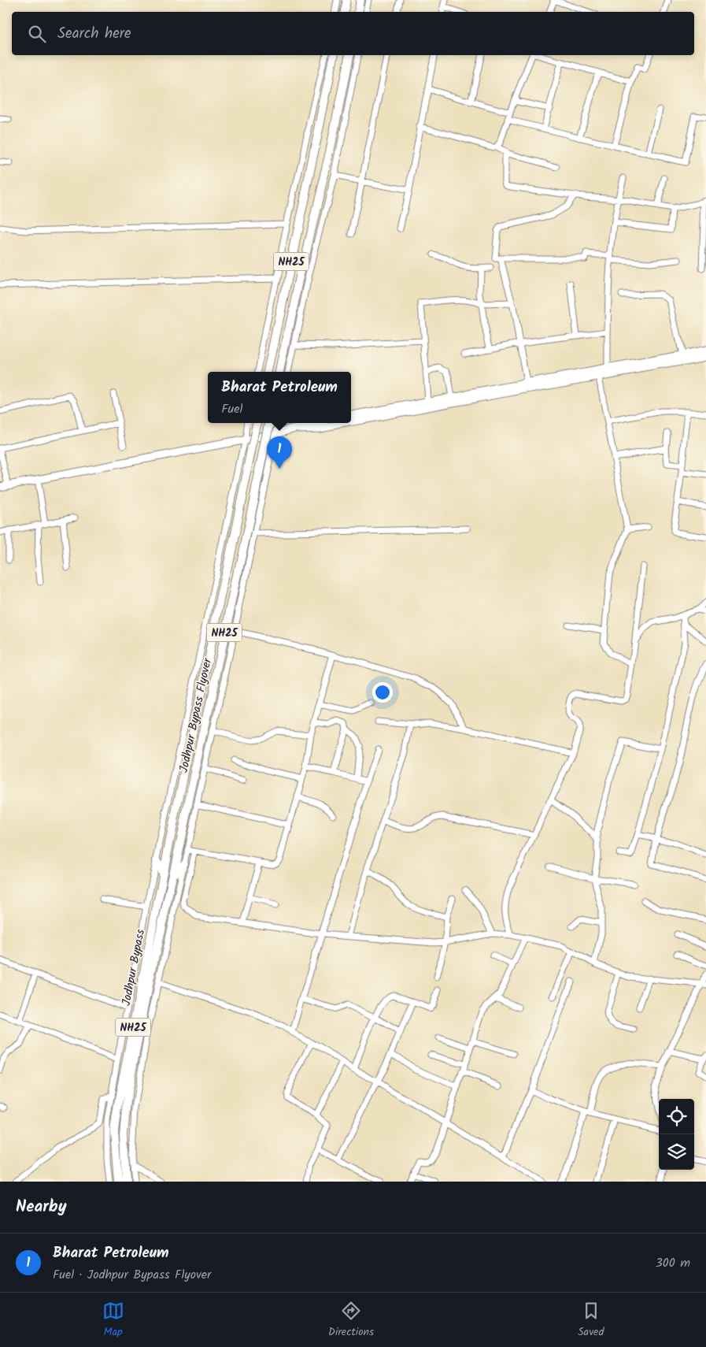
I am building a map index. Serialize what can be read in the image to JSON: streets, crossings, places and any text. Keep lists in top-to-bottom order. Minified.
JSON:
{"streets":{"highway":["NH25","Jodhpur Bypass Flyover","Jodhpur Bypass"]},"crossings":[["Jodhpur Bypass Flyover","Jodhpur Bypass"]],"page":{"search":"Search here","popup":["Bharat Petroleum","Fuel"],"pins":"1","heading":"Nearby","list":[{"mark":"1","name":"Bharat Petroleum","note":"Fuel · Jodhpur Bypass Flyover","value":"300 m"}],"nav":["Map","Directions","Saved"]}}
